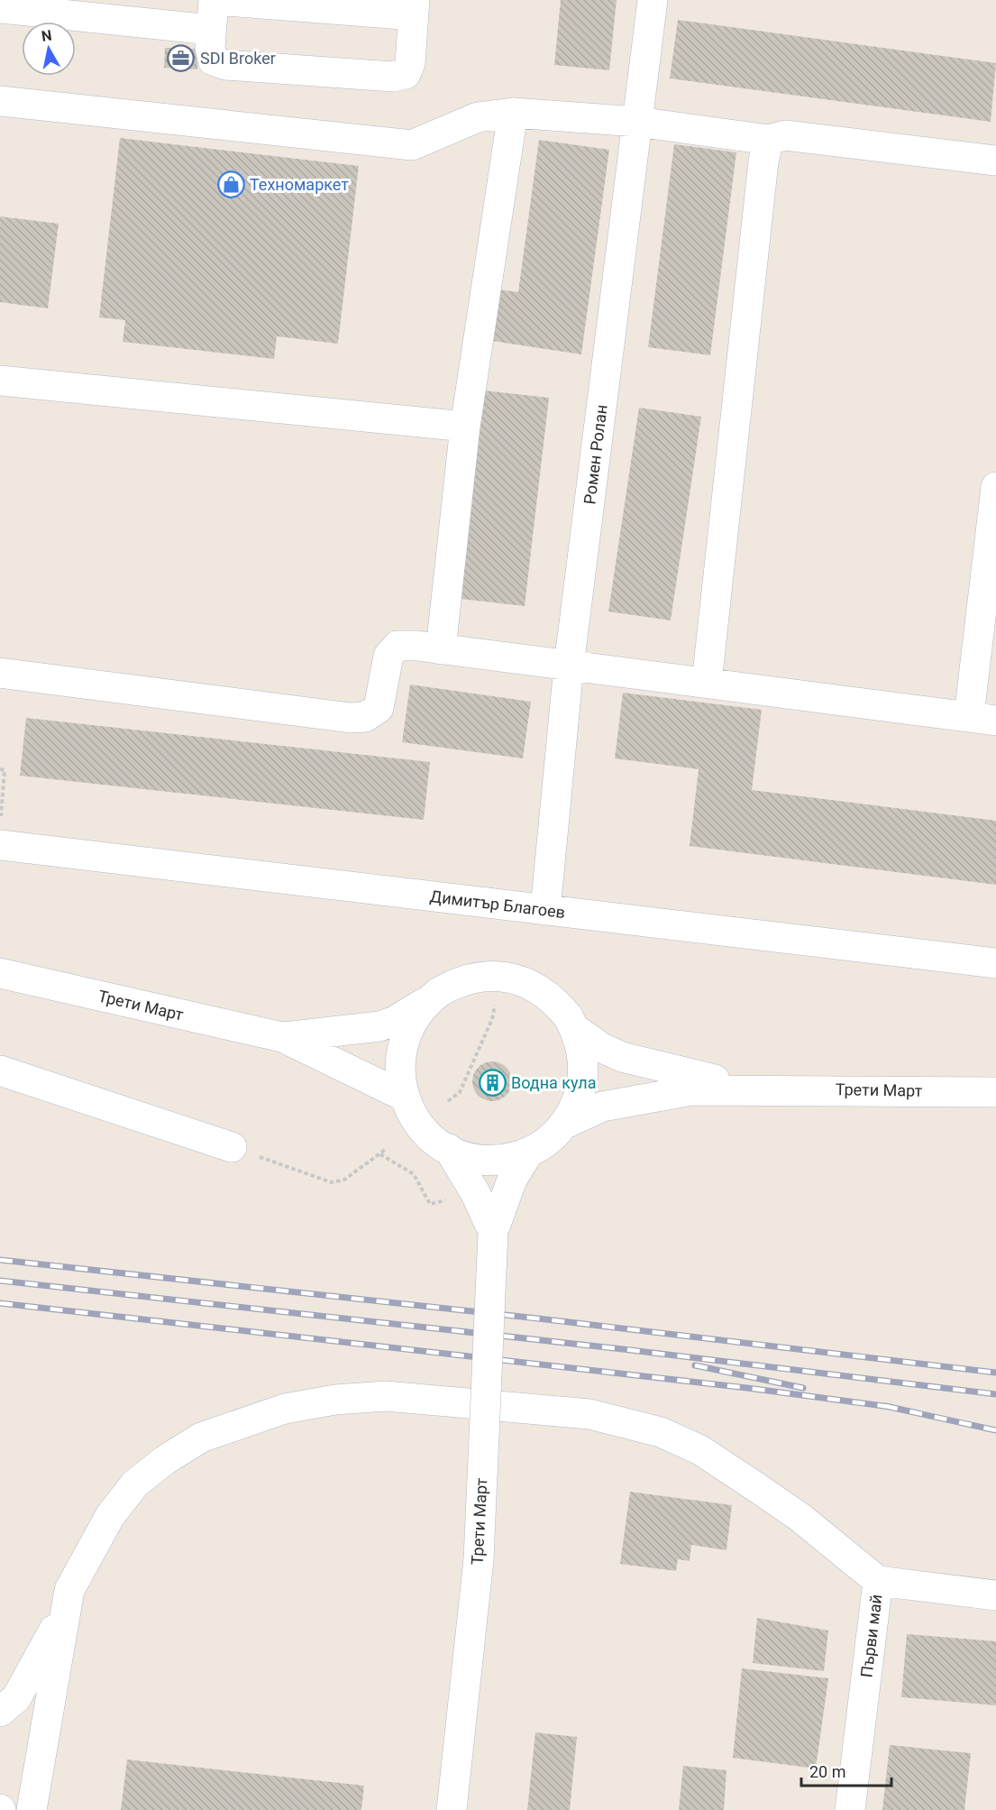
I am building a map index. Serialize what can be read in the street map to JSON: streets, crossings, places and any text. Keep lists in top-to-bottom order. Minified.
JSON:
{"streets":{"street":["Ромен Ролан","Димитър Благоев","Трети Март","Първи май"]},"crossings":[["Ромен Ролан","Димитър Благоев"]],"places":{"office":["SDI Broker"],"shop":["Техномаркет"],"building":["Водна кула"]},"scale_bar":"20 m","north":"top"}
